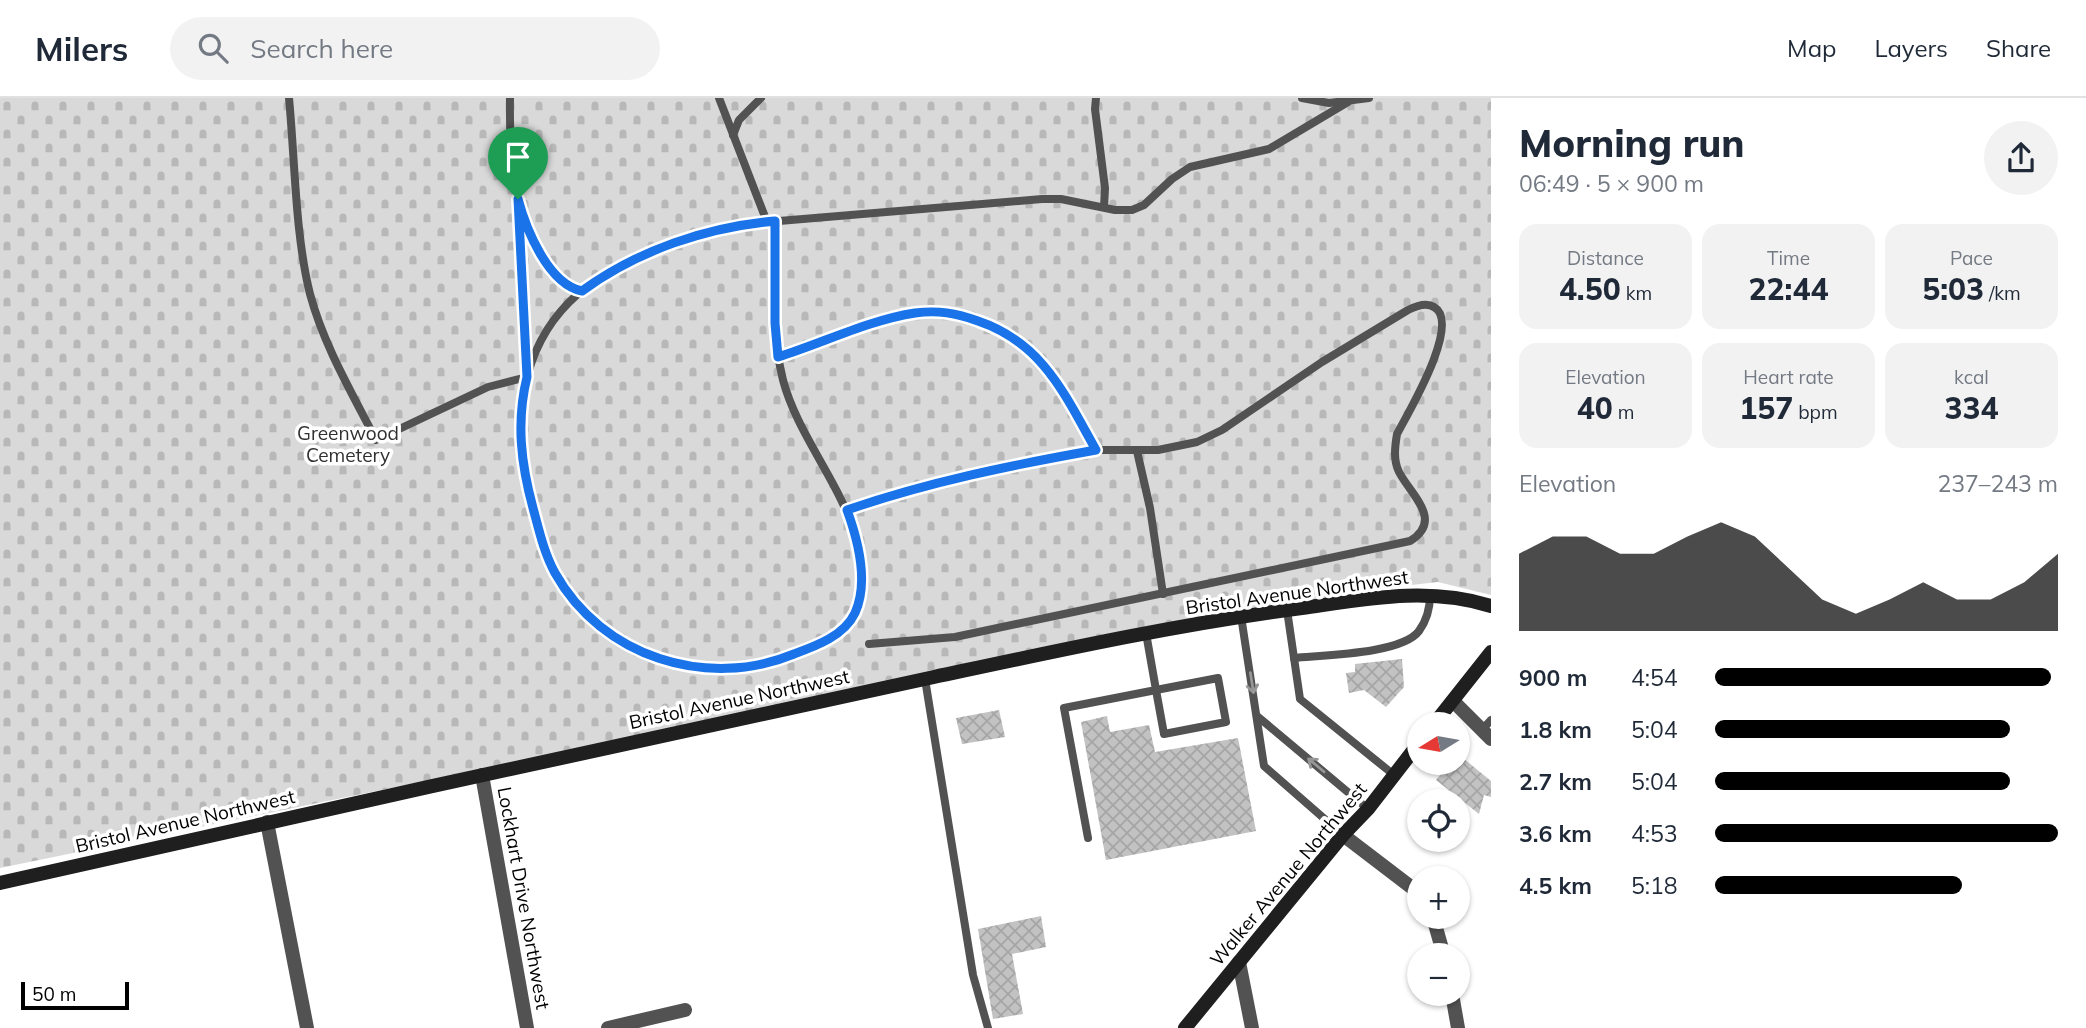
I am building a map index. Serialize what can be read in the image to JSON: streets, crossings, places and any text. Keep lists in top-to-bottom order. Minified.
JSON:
{"streets":{"street":["Bristol Avenue Northwest","Walker Avenue Northwest","Lockhart Drive Northwest"]},"crossings":[["Bristol Avenue Northwest","Lockhart Drive Northwest"]],"parks":["Greenwood Cemetery"],"scale_bar":"50 m","north":"left","page":{"header":"Milers","search":"Search here","nav":["Map","Layers","Share"],"heading":["Morning run","06:49 · 5 × 900 m"],"stats":[["Distance","4.50 km"],["Time","22:44"],["Pace","5:03 /km"],["Elevation","40 m"],["Heart rate","157 bpm"],["kcal","334"]],"chart":["Elevation","237–243 m"],"list":[{"name":"900 m","note":"4:54"},{"name":"1.8 km","note":"5:04"},{"name":"2.7 km","note":"5:04"},{"name":"3.6 km","note":"4:53"},{"name":"4.5 km","note":"5:18"}],"map_buttons":["+","−"],"scale":"50 m"}}
